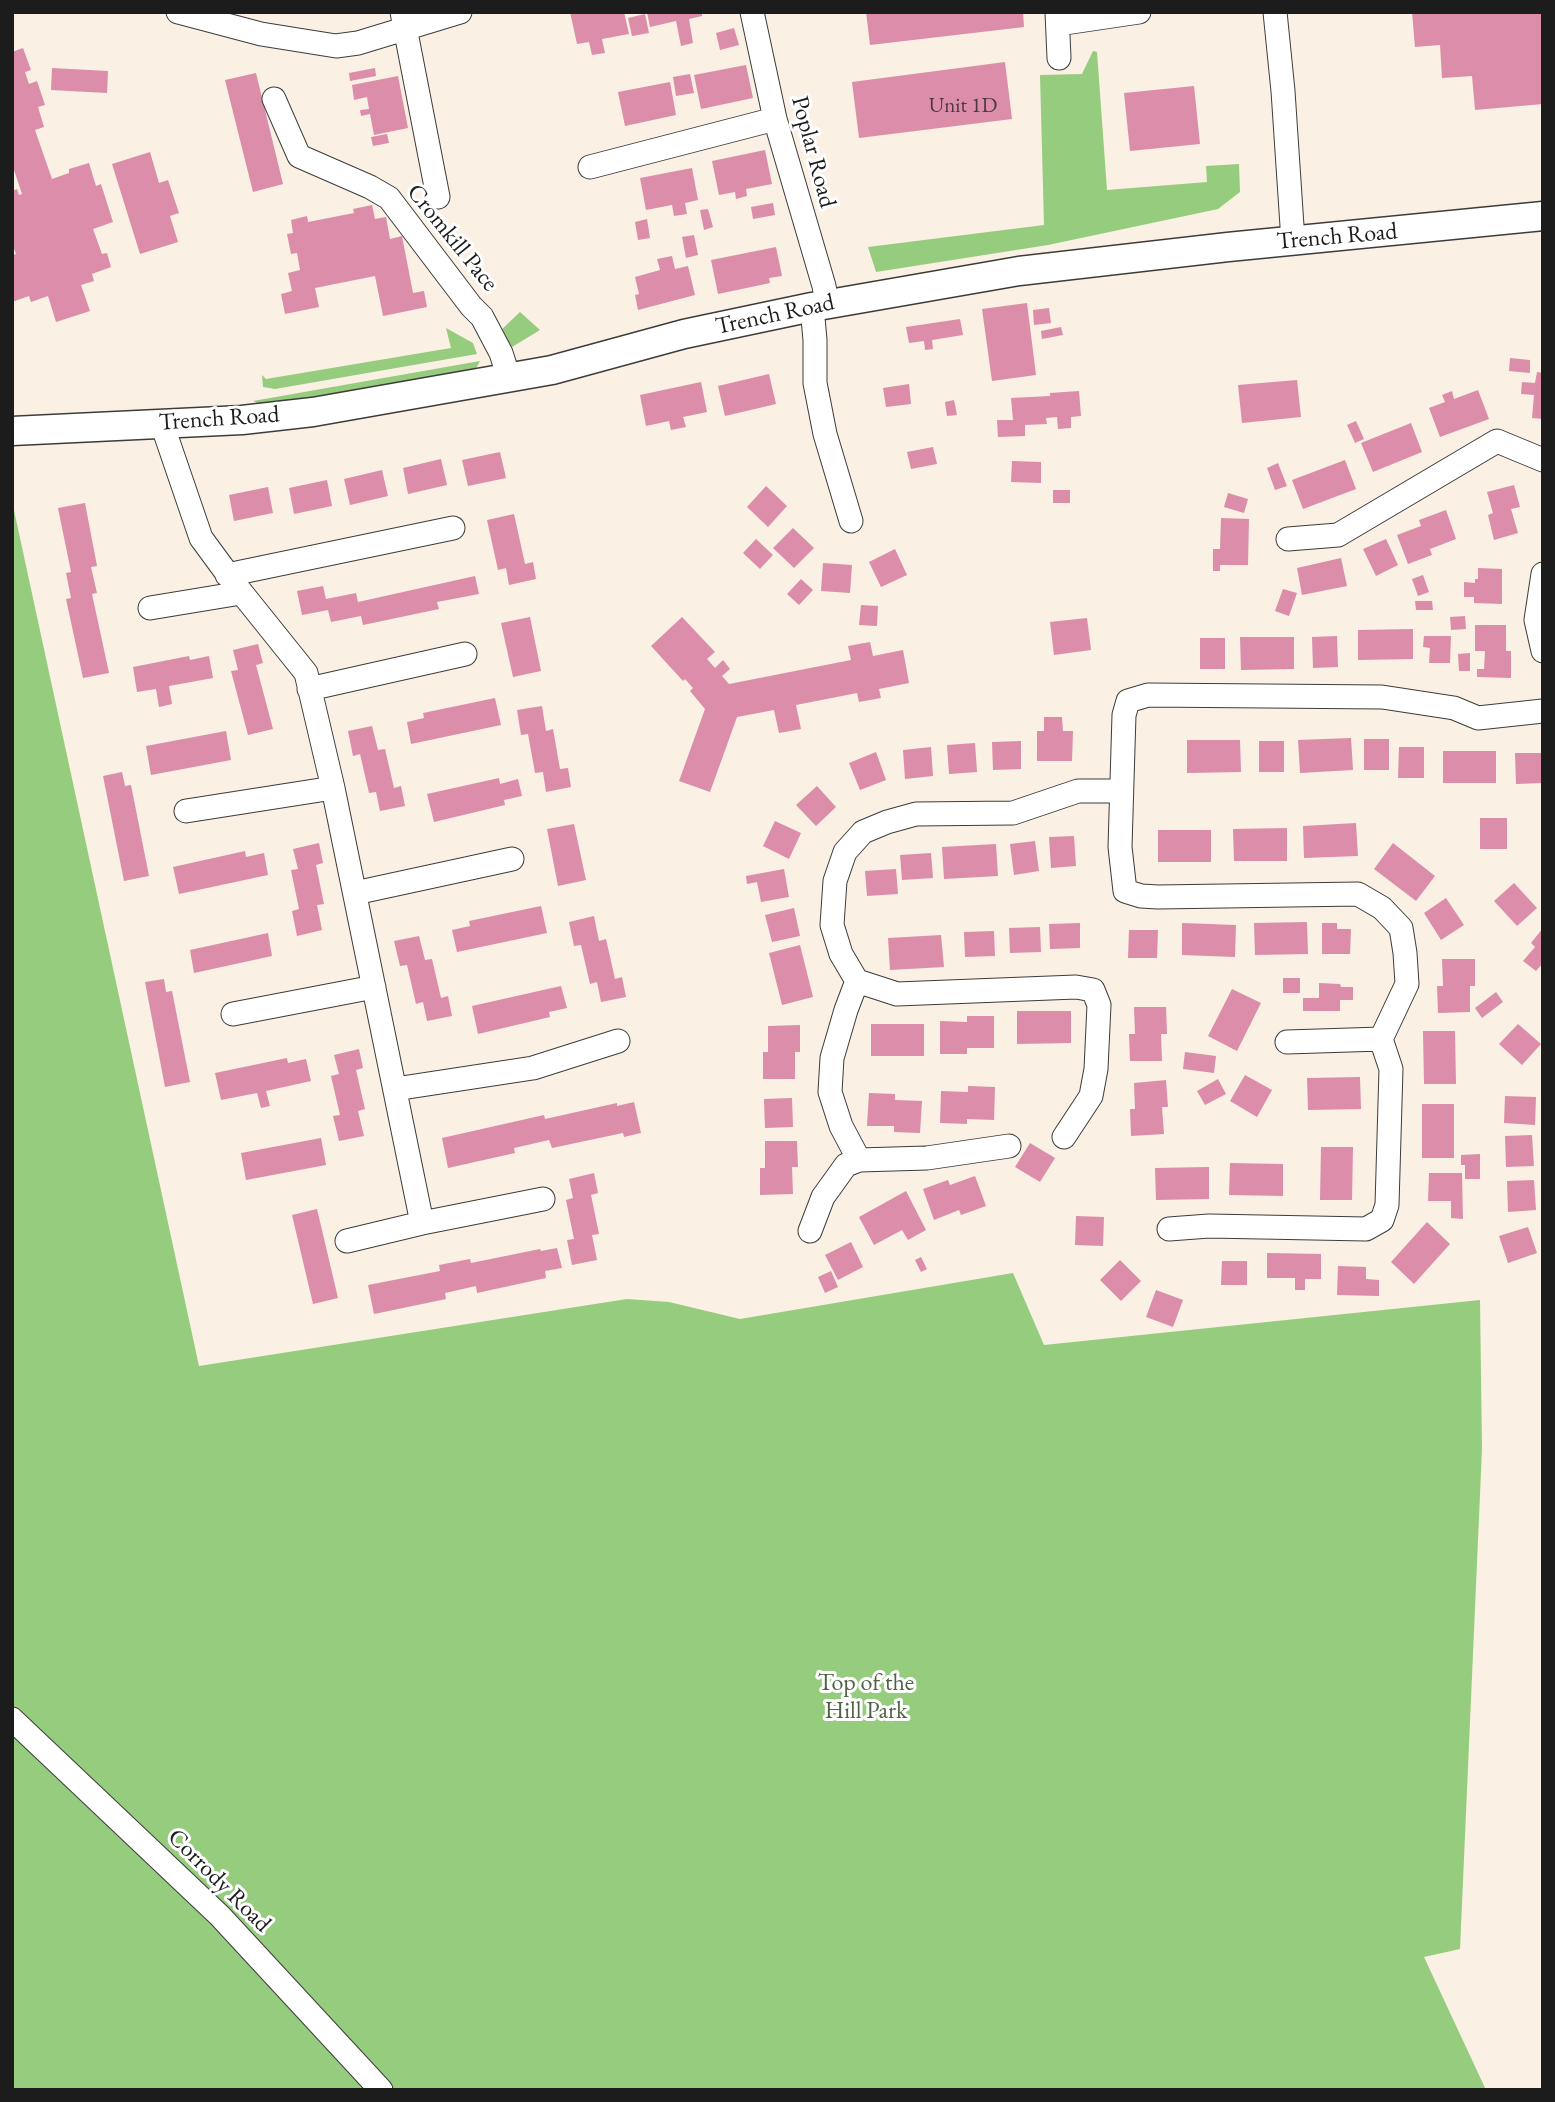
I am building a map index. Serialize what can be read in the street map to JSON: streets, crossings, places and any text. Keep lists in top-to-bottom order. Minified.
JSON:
{"streets":{"street":["Poplar Road","Trench Road","Cromkill Pace","Corrody Road"]},"crossings":[["Poplar Road","Trench Road"],["Trench Road","Cromkill Pace"]],"parks":["Top of the Hill Park"],"house_numbers":["Unit 1D"]}
